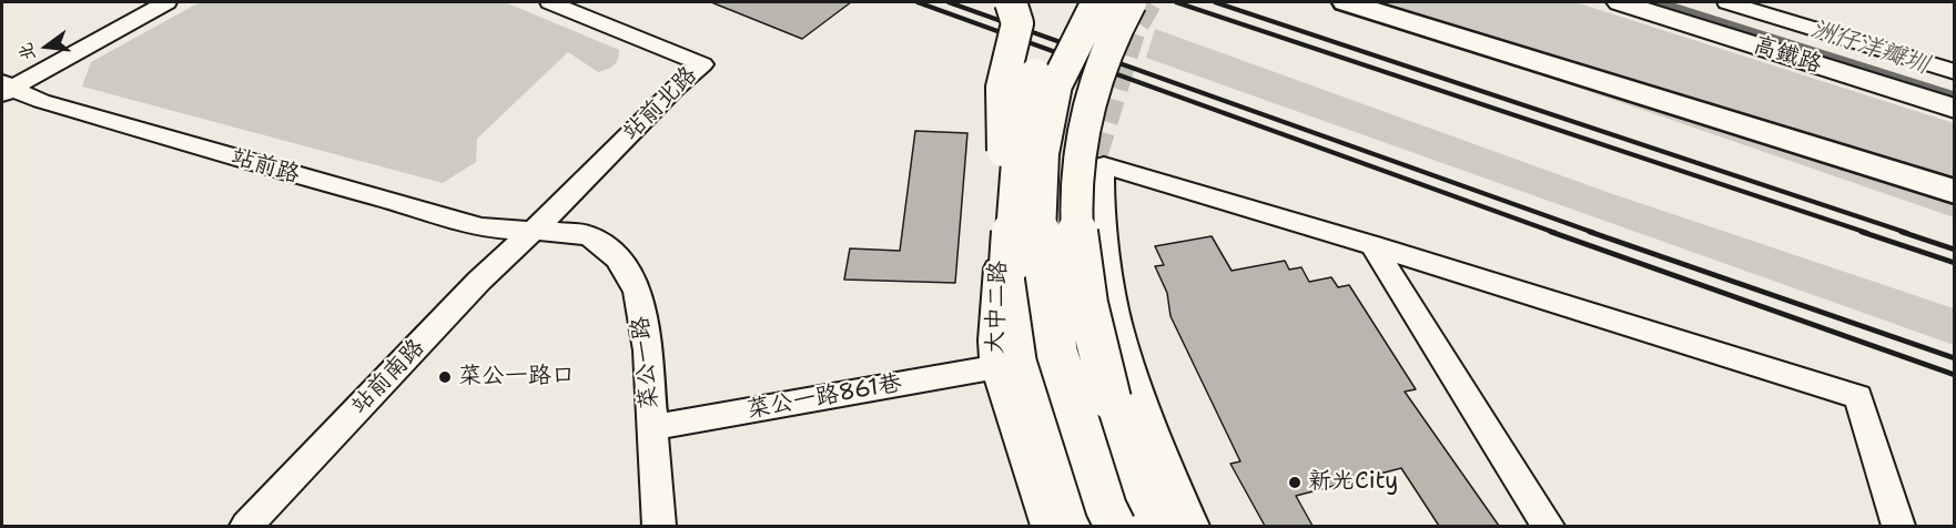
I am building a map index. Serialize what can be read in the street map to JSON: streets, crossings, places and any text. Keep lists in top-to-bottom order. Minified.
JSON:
{"streets":{"street":["高鐵路","站前北路","站前路","大中二路","菜公一路","站前南路","菜公一路861巷"]},"crossings":[["站前北路","站前路"],["站前北路","菜公一路"],["站前北路","站前南路"],["站前路","菜公一路"],["站前路","站前南路"],["大中二路","菜公一路861巷"],["菜公一路","站前南路"],["菜公一路","菜公一路861巷"]],"water":["洲仔洋瓣圳"],"places":["菜公一路口","新光City"],"north":"left"}
